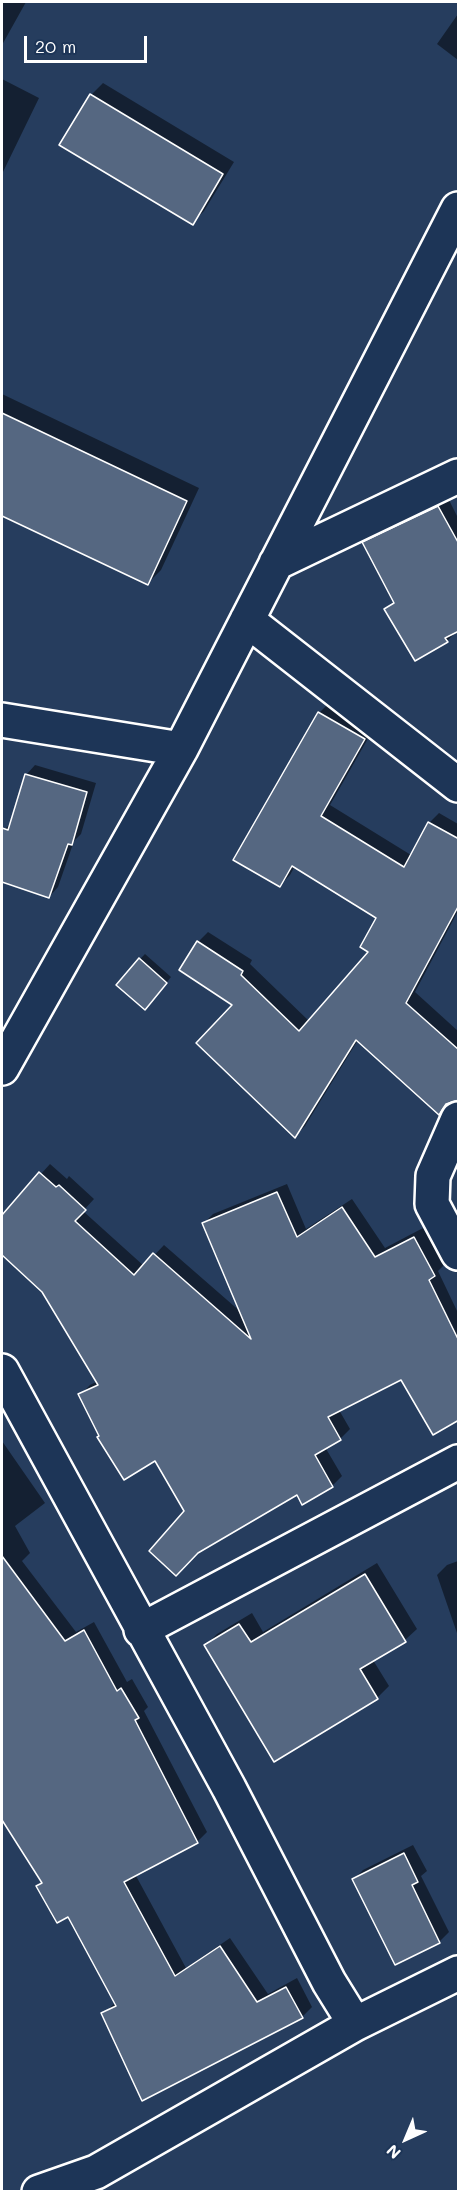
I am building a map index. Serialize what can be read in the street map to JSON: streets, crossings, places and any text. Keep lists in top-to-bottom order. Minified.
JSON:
{"scale_bar":"20 m","north":"bottom left"}
